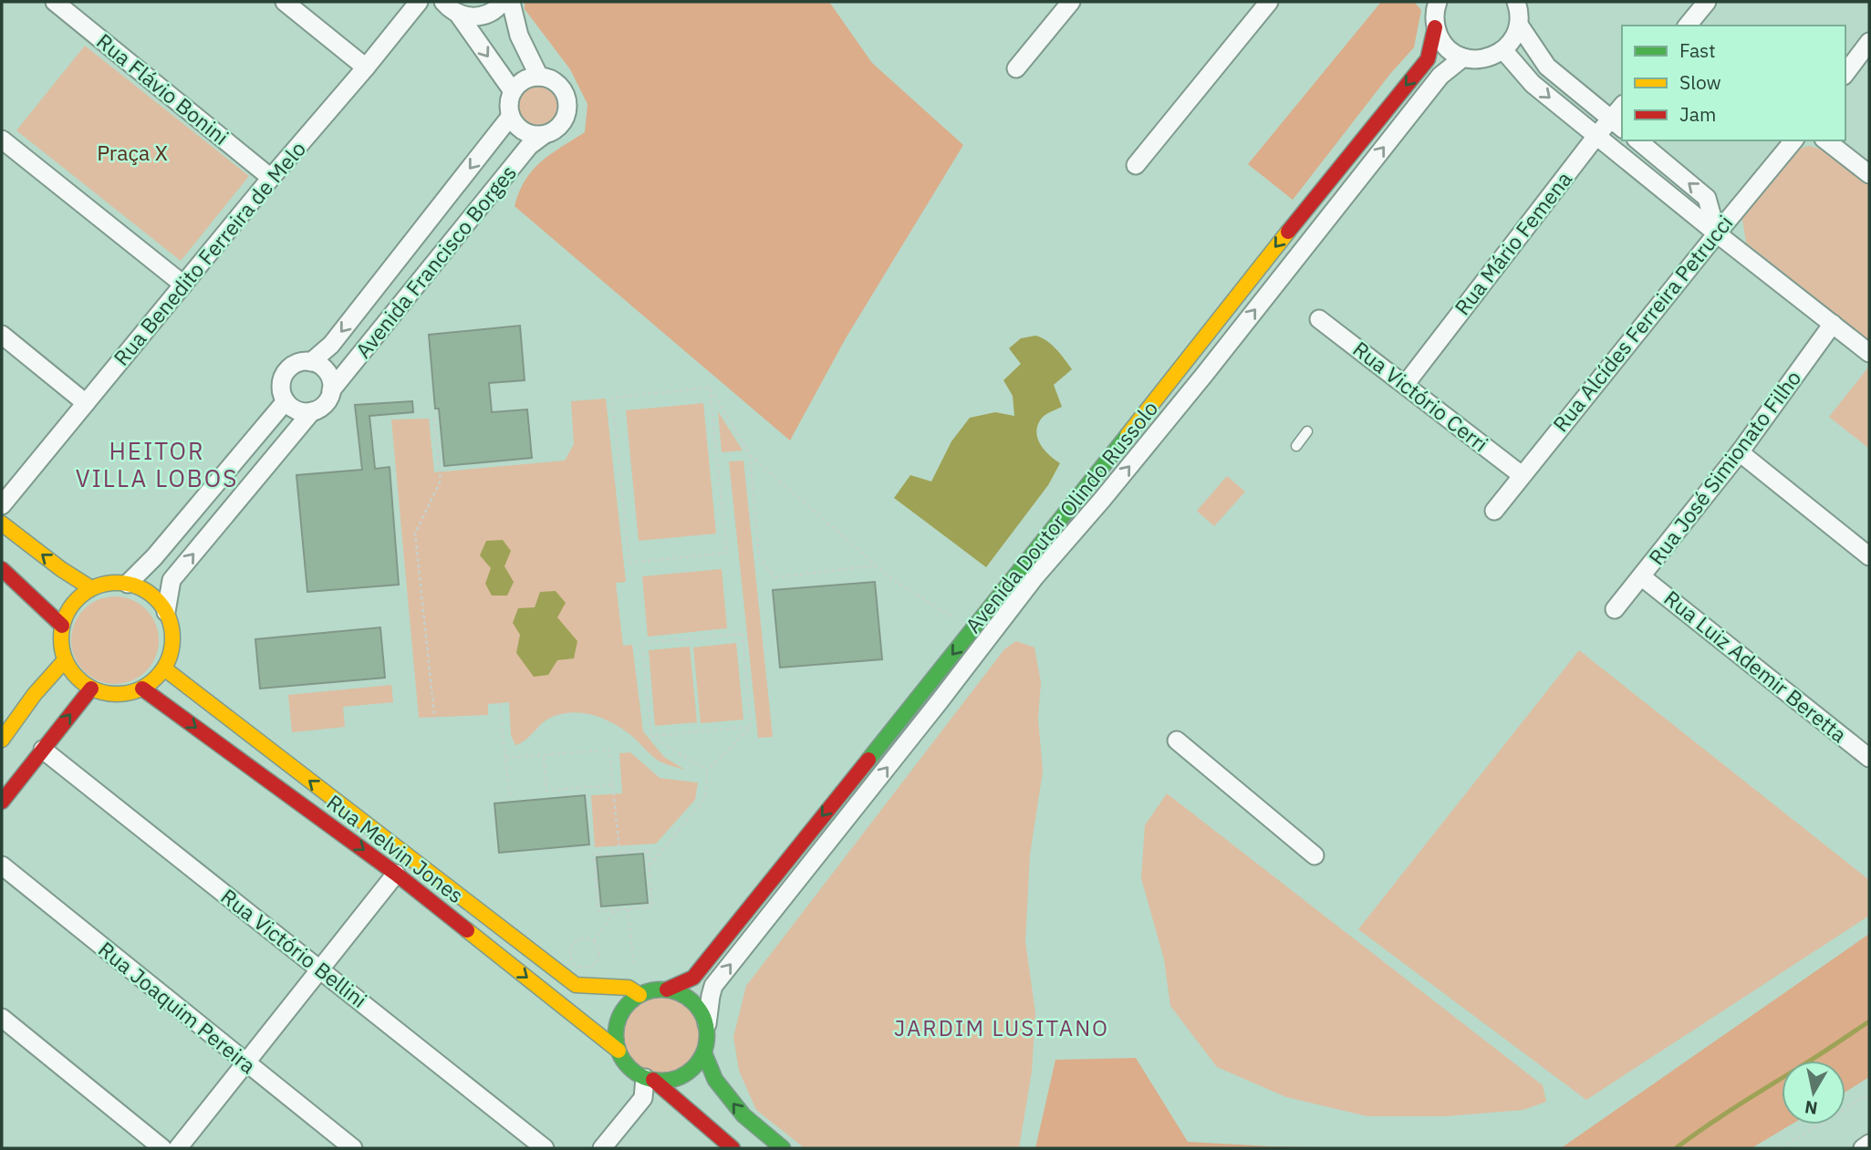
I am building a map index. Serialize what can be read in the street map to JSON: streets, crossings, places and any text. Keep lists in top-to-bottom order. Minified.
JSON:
{"streets":{"street":["Rua Flávio Bonini","Rua Mário Femena","Rua Benedito Ferreira de Melo","Avenida Francisco Borges","Rua Alcídes Ferreira Petrucci","Rua Victório Cerri","Rua José Simionato Filho","Avenida Doutor Olindo Russolo","Rua Luiz Ademir Beretta","Rua Melvin Jones","Rua Victório Bellini","Rua Joaquim Pereira"]},"crossings":[["Rua Flávio Bonini","Rua Benedito Ferreira de Melo"],["Rua Mário Femena","Rua Victório Cerri"],["Rua Alcídes Ferreira Petrucci","Rua Victório Cerri"],["Rua José Simionato Filho","Rua Luiz Ademir Beretta"],["Avenida Doutor Olindo Russolo","Rua Melvin Jones"]],"districts":["HEITOR VILLA LOBOS","JARDIM LUSITANO"],"parks":["Praça X"],"legend":["Fast","Slow","Jam"],"north":"bottom"}
